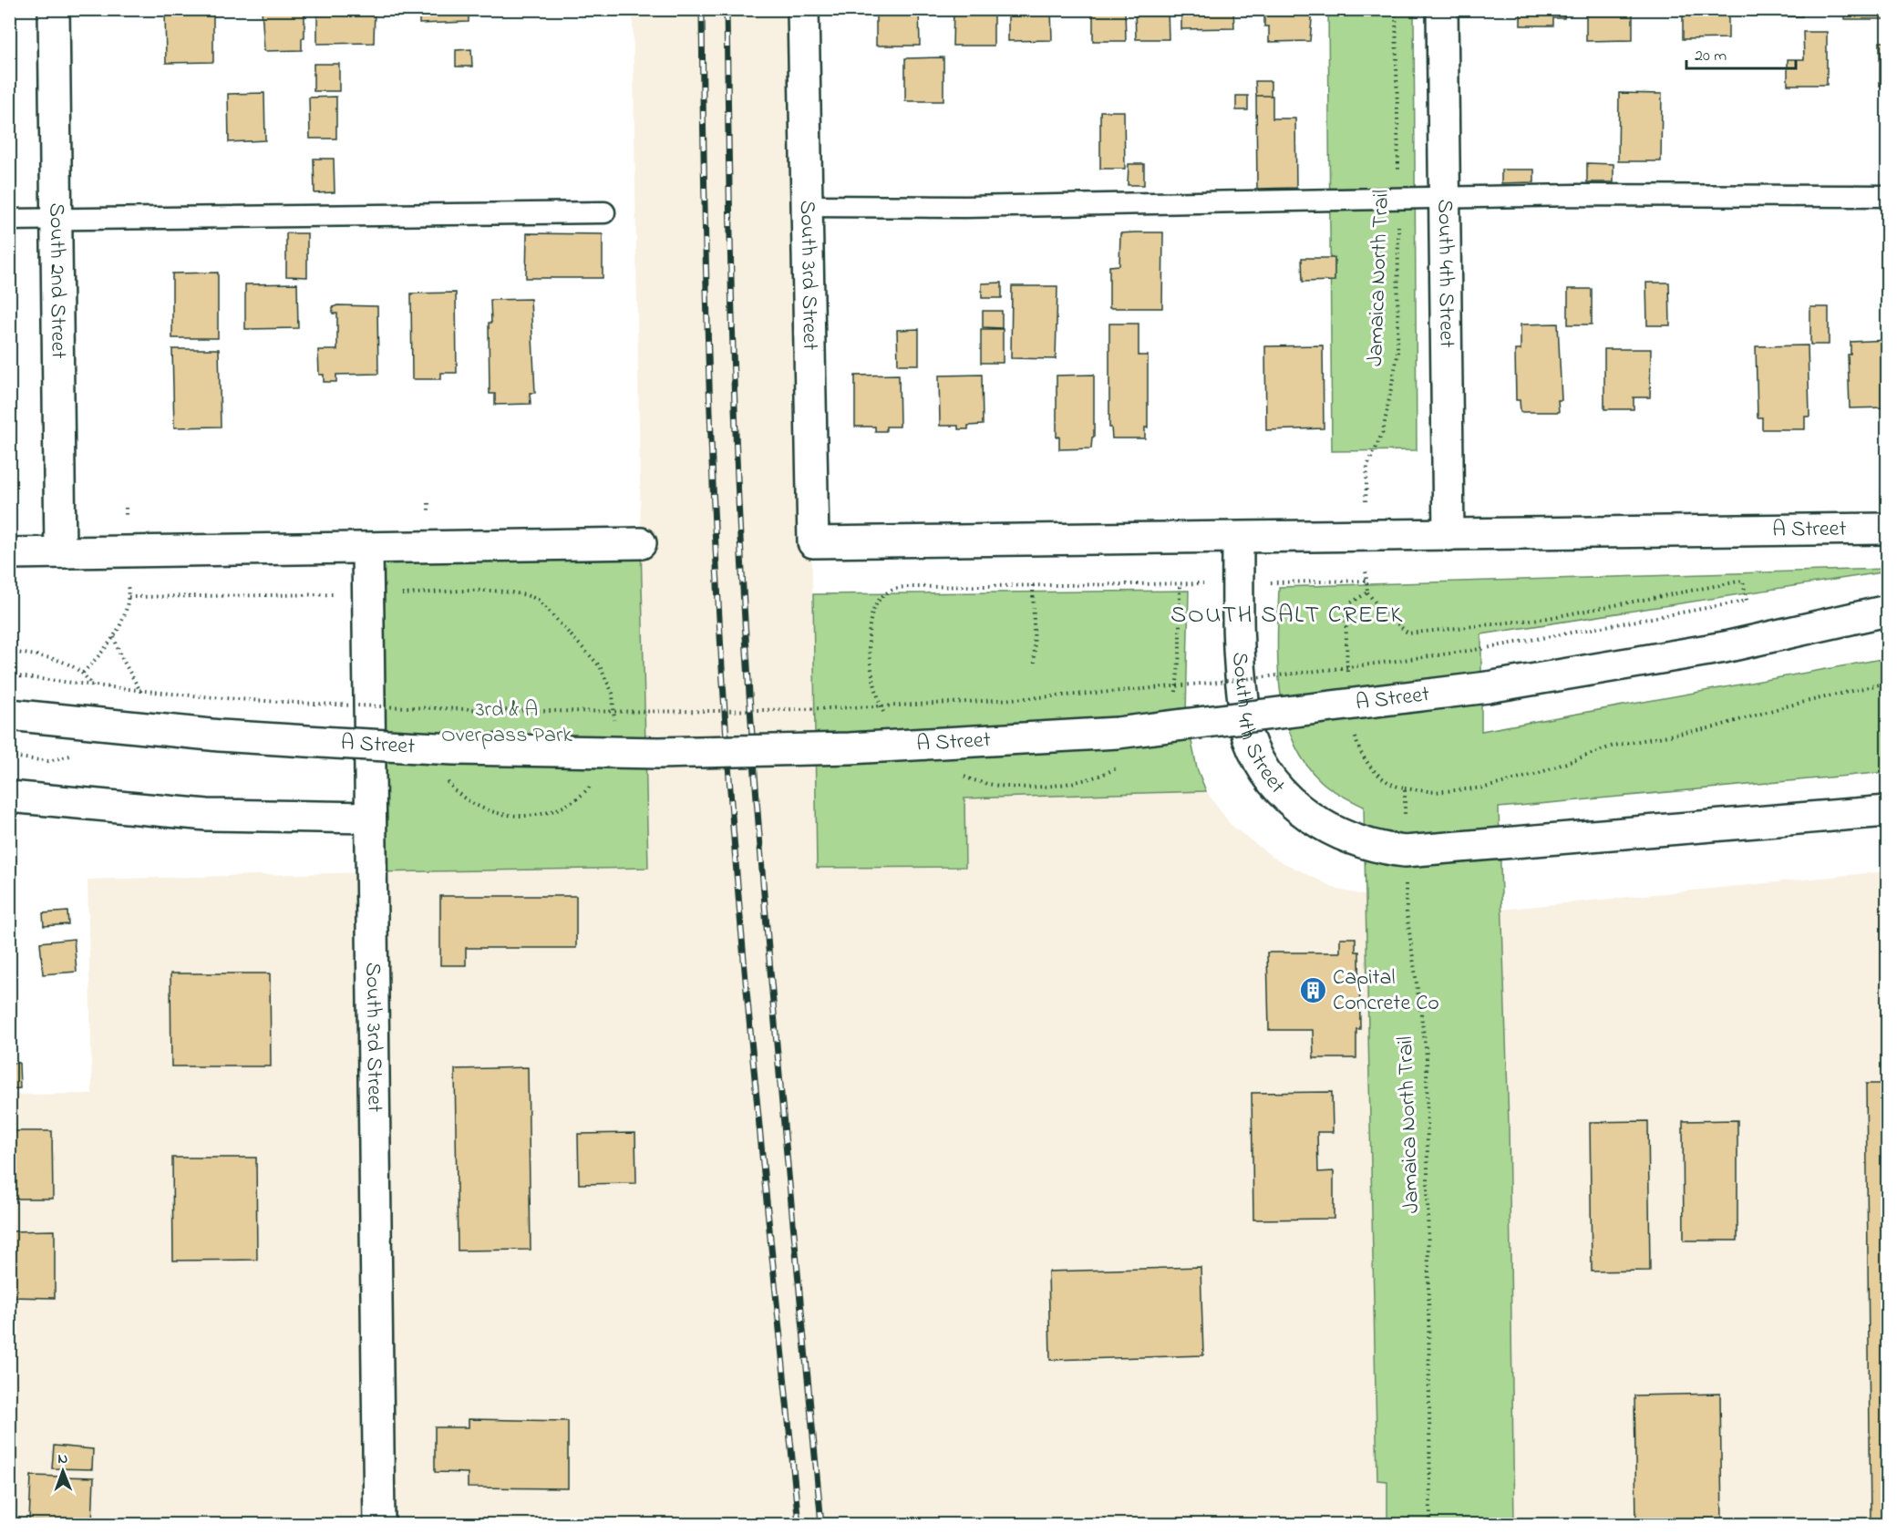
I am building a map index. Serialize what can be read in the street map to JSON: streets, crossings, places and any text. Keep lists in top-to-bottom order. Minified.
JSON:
{"streets":{"street":["South 4th Street","South 3rd Street","South 2nd Street","A Street"],"path":["Jamaica North Trail"]},"crossings":[["South 4th Street","Jamaica North Trail"],["South 4th Street","A Street"],["South 3rd Street","A Street"],["Jamaica North Trail","A Street"]],"districts":["SOUTH SALT CREEK"],"parks":["3rd & A Overpass Park"],"places":{"building":["Capital Concrete Co"]},"scale_bar":"20 m","north":"top"}
